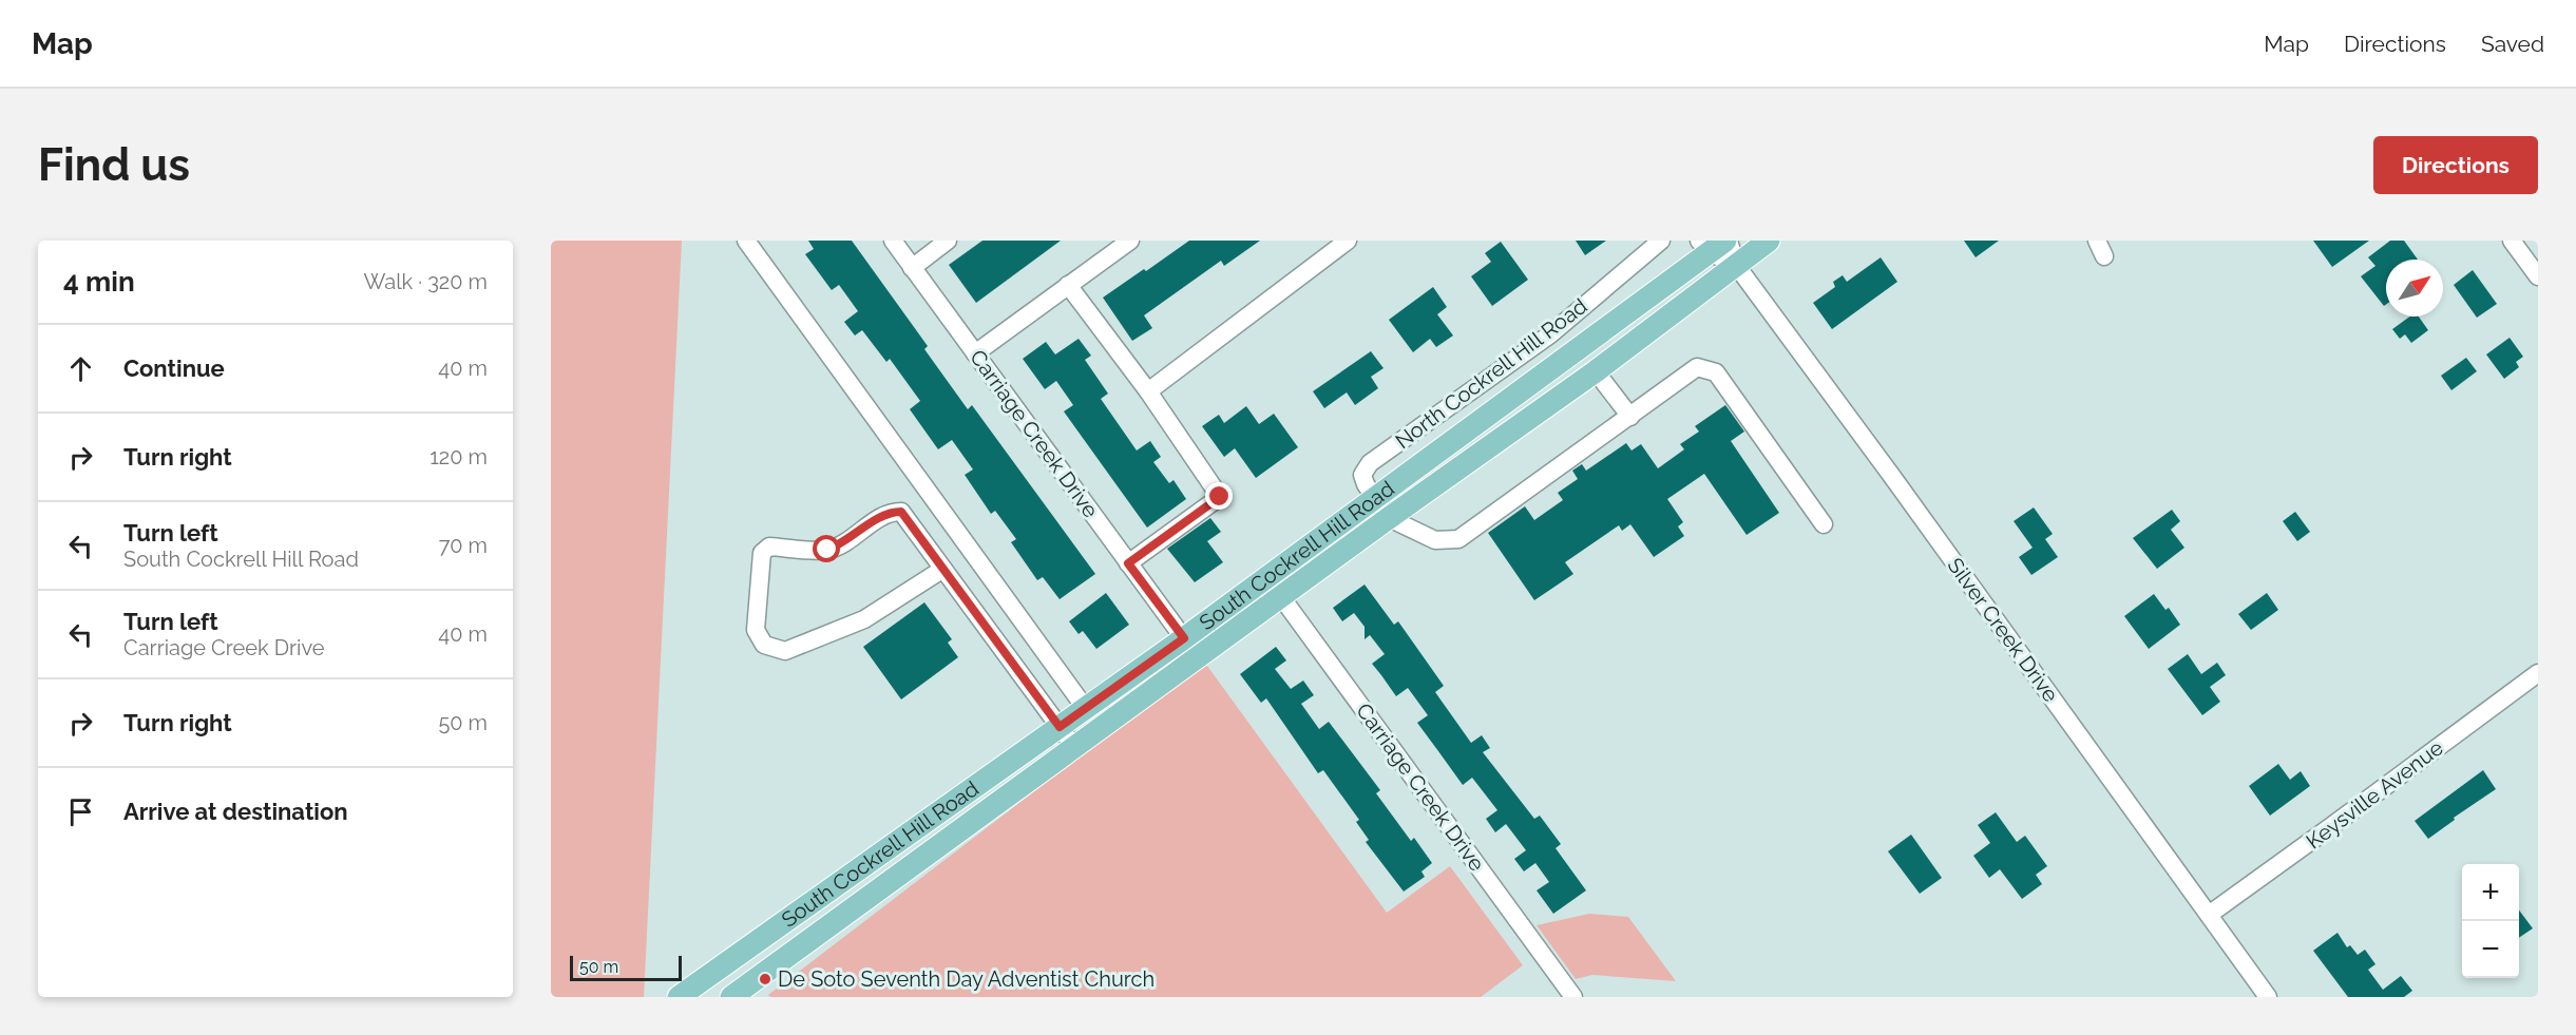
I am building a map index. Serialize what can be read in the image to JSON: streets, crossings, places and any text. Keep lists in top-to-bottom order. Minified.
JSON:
{"streets":{"main road":["South Cockrell Hill Road"],"street":["North Cockrell Hill Road","Carriage Creek Drive","Silver Creek Drive","Keysville Avenue"]},"crossings":[["North Cockrell Hill Road","South Cockrell Hill Road"],["Carriage Creek Drive","South Cockrell Hill Road"],["South Cockrell Hill Road","Silver Creek Drive"],["Silver Creek Drive","Keysville Avenue"]],"places":["De Soto Seventh Day Adventist Church"],"scale_bar":"50 m","north":"top right","page":{"header":"Map","nav":["Map","Directions","Saved"],"buttons":"Directions","title":"Find us","heading":["4 min","Walk · 320 m"],"list":[["Continue","40 m"],["Turn right","120 m"],["Turn left","South Cockrell Hill Road","70 m"],["Turn left","Carriage Creek Drive","40 m"],["Turn right","50 m"],"Arrive at destination"],"map_buttons":["+","−"],"scale":"50 m"}}
